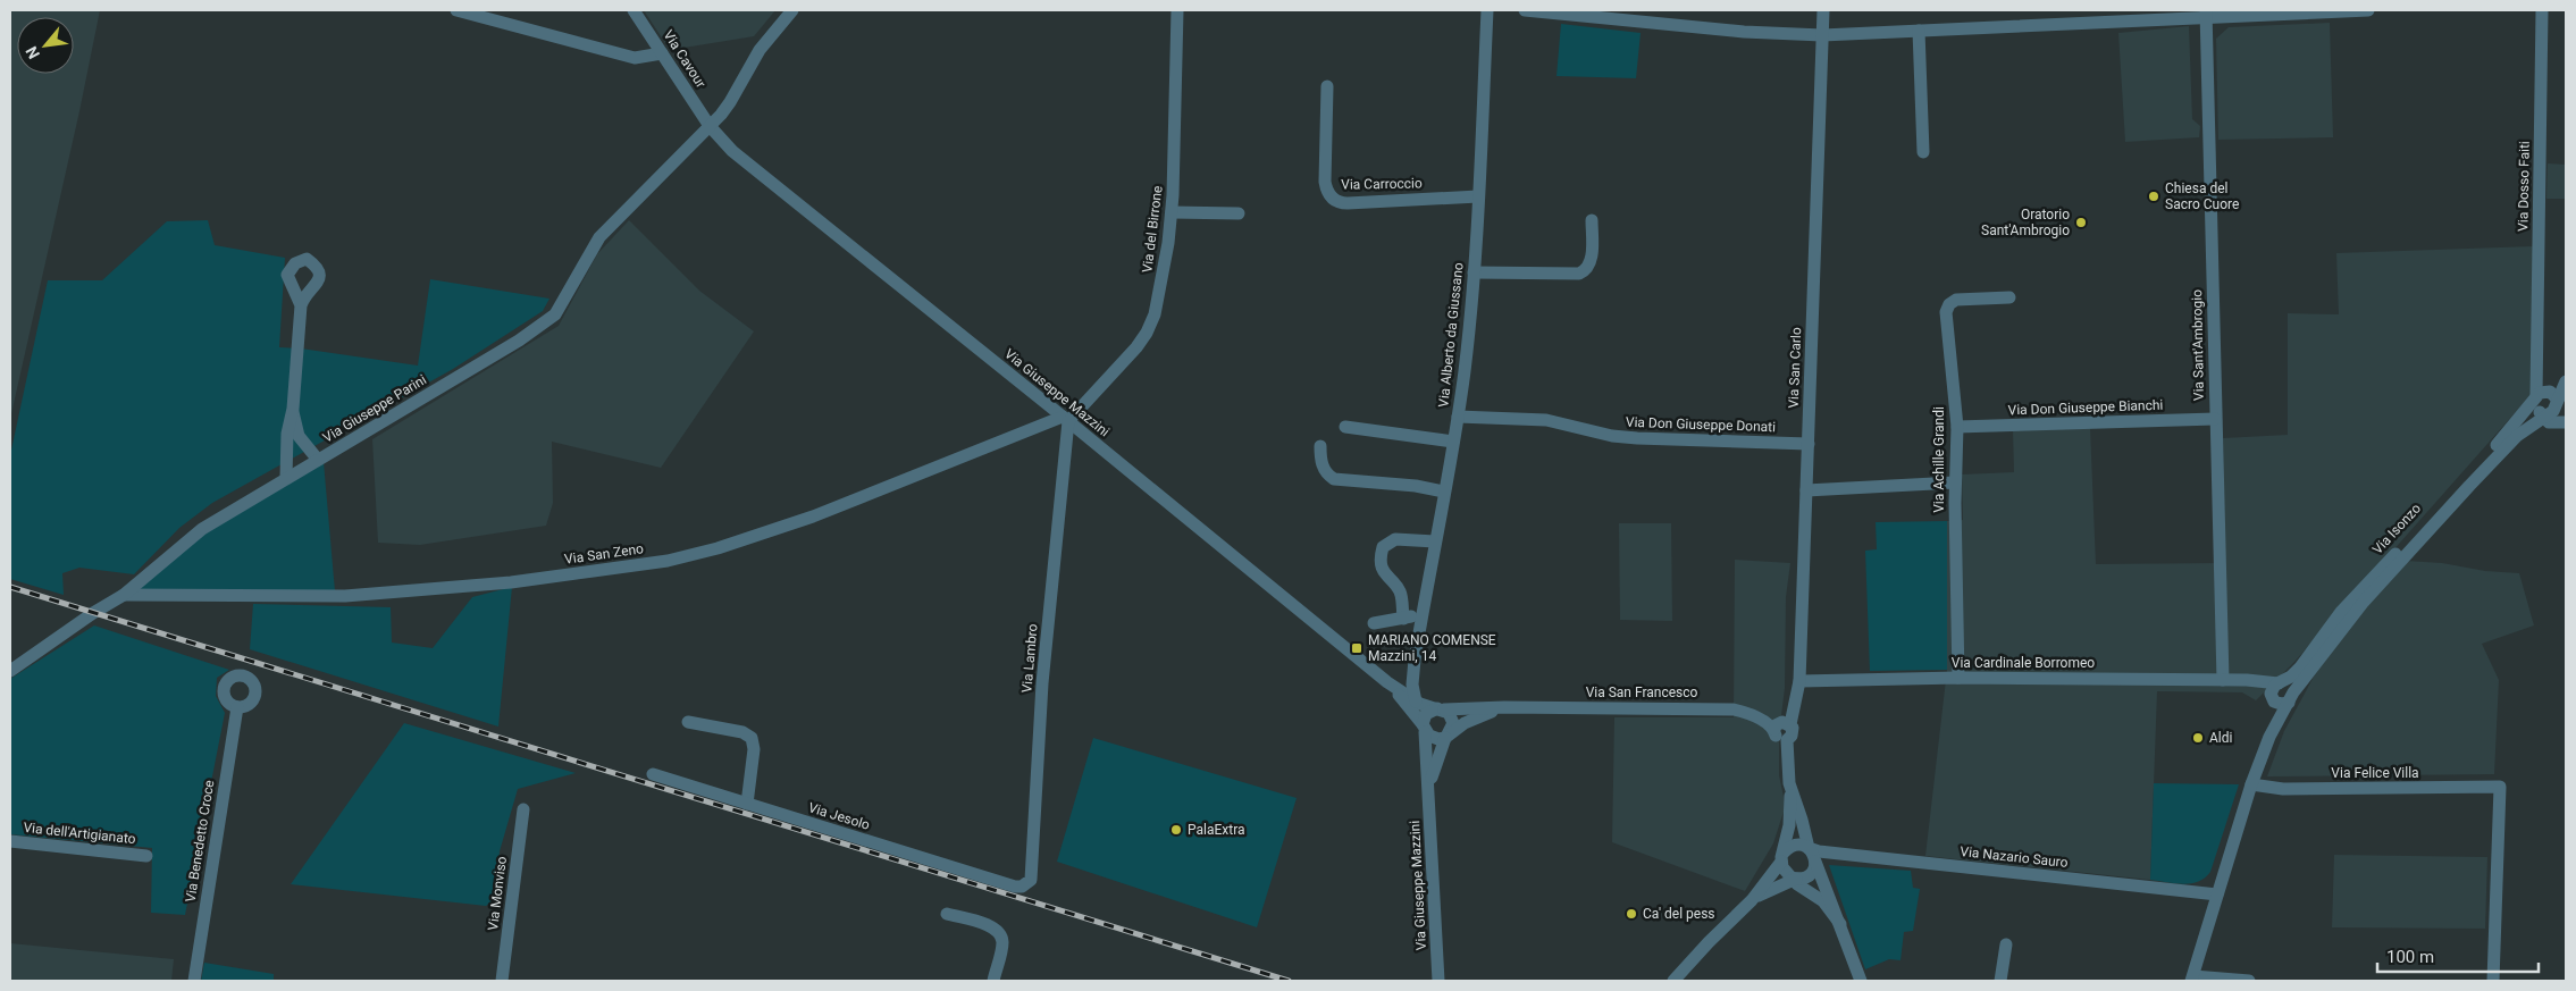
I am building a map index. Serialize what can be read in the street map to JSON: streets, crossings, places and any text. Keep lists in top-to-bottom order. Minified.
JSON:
{"streets":{"street":["Via Cavour","Via Carroccio","Via Dosso Faiti","Via del Birrone","Via Alberto da Giussano","Via Sant'Ambrogio","Via San Carlo","Via Giuseppe Mazzini","Via Don Giuseppe Bianchi","Via Giuseppe Parini","Via Don Giuseppe Donati","Via Achille Grandi","Via Isonzo","Via San Zeno","Via Lambro","Via Cardinale Borromeo","Via San Francesco","Via Felice Villa","Via Jesolo","Via dell'Artigianato","Via Benedetto Croce","Via Nazario Sauro","Via Monviso"]},"crossings":[["Via Cavour","Via Giuseppe Mazzini"],["Via Cavour","Via Giuseppe Parini"],["Via Carroccio","Via Alberto da Giussano"],["Via Dosso Faiti","Via Isonzo"],["Via del Birrone","Via Giuseppe Mazzini"],["Via del Birrone","Via San Zeno"],["Via del Birrone","Via Lambro"],["Via Alberto da Giussano","Via Giuseppe Mazzini"],["Via Alberto da Giussano","Via Don Giuseppe Donati"],["Via Sant'Ambrogio","Via Don Giuseppe Bianchi"],["Via Sant'Ambrogio","Via Cardinale Borromeo"],["Via San Carlo","Via Don Giuseppe Donati"],["Via San Carlo","Via Cardinale Borromeo"],["Via San Carlo","Via San Francesco"],["Via Giuseppe Mazzini","Via Giuseppe Parini"],["Via Giuseppe Mazzini","Via San Zeno"],["Via Giuseppe Mazzini","Via Lambro"],["Via Giuseppe Mazzini","Via San Francesco"],["Via Don Giuseppe Bianchi","Via Achille Grandi"],["Via Giuseppe Parini","Via San Zeno"],["Via Achille Grandi","Via Cardinale Borromeo"],["Via Isonzo","Via Cardinale Borromeo"],["Via Isonzo","Via Felice Villa"],["Via Isonzo","Via Nazario Sauro"],["Via San Zeno","Via Lambro"],["Via Lambro","Via Jesolo"]],"places":{"other":["Chiesa del Sacro Cuore","Oratorio Sant'Ambrogio","Aldi","PalaExtra","Ca' del pess"],"transit":["MARIANO COMENSE Mazzini, 14"]},"scale_bar":"100 m","north":"bottom left"}
